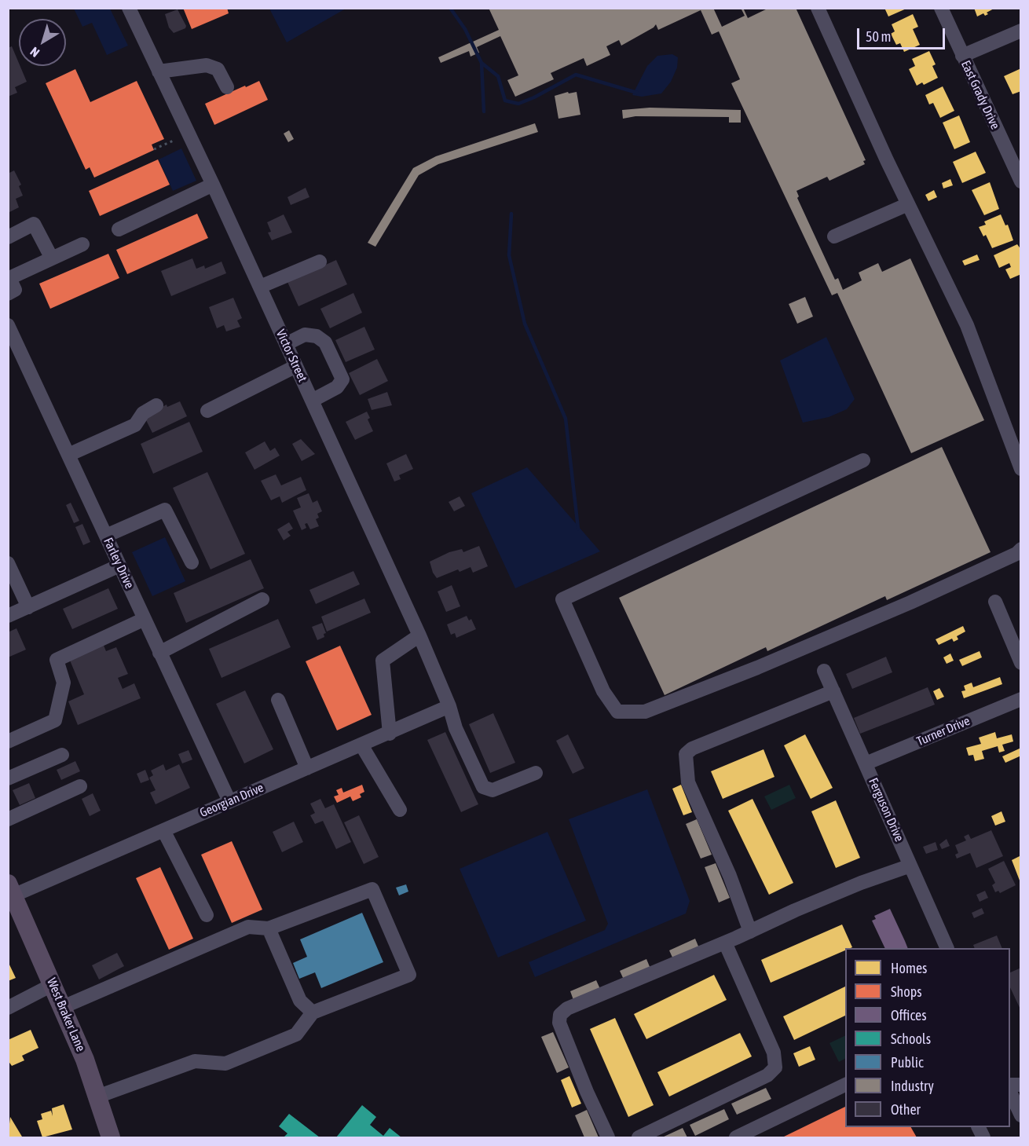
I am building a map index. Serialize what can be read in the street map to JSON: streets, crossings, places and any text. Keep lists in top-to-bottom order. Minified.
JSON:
{"streets":{"main road":["West Braker Lane"],"street":["East Grady Drive","Victor Street","Farley Drive","Turner Drive","Georgian Drive","Ferguson Drive"]},"crossings":[["Victor Street","Georgian Drive"],["Farley Drive","Georgian Drive"],["Turner Drive","Ferguson Drive"],["Georgian Drive","West Braker Lane"]],"legend":["Homes","Shops","Offices","Schools","Public","Industry","Other"],"scale_bar":"50 m","north":"bottom left"}
